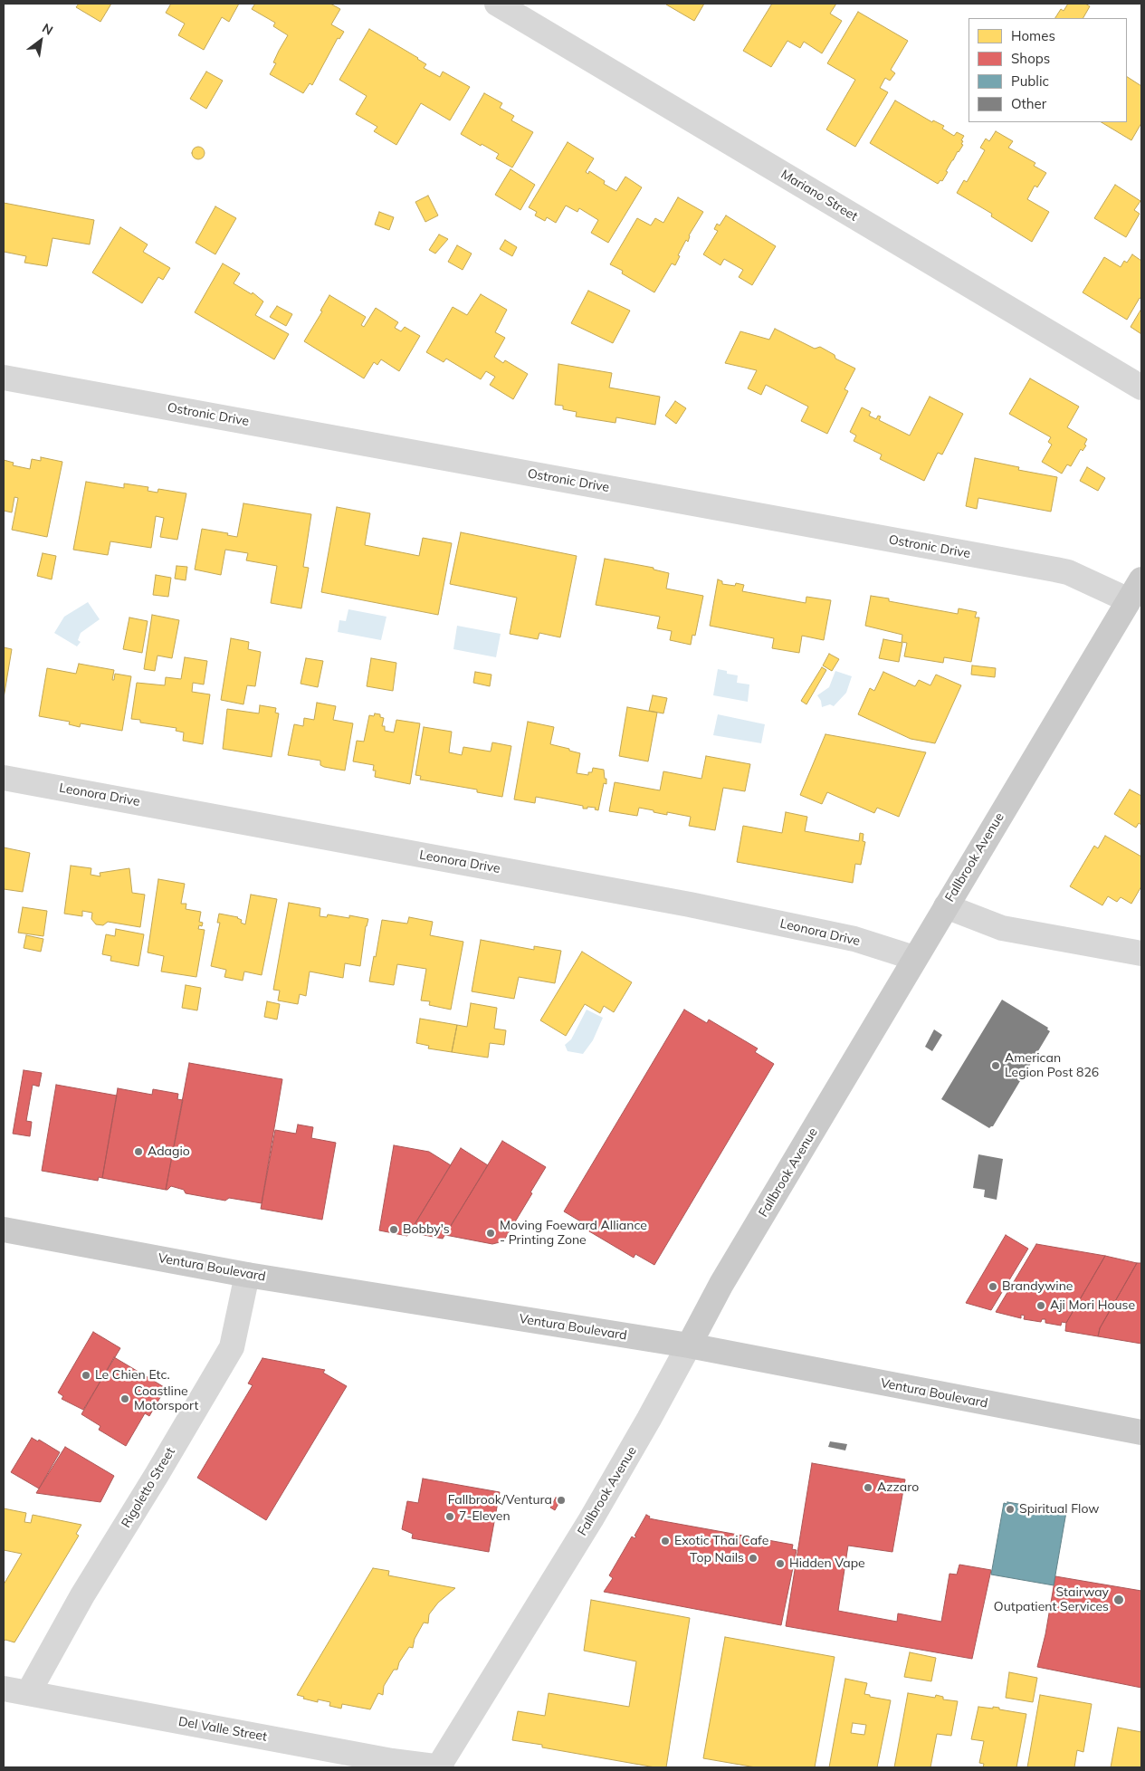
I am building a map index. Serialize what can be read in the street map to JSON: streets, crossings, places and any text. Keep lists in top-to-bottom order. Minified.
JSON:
{"streets":{"main road":["Fallbrook Avenue","Ventura Boulevard"],"street":["Mariano Street","Ostronic Drive","Leonora Drive","Rigoletto Street","Del Valle Street"]},"crossings":[["Ostronic Drive","Fallbrook Avenue"],["Leonora Drive","Fallbrook Avenue"],["Fallbrook Avenue","Ventura Boulevard"],["Fallbrook Avenue","Del Valle Street"],["Ventura Boulevard","Rigoletto Street"],["Rigoletto Street","Del Valle Street"]],"places":["American Legion Post 826","Adagio","Bobby's","Moving Foeward Alliance - Printing Zone","Brandywine","Aji Mori House","Le Chien Etc.","Coastline Motorsport","Azzaro","Fallbrook/Ventura","Spiritual Flow","7-Eleven","Exotic Thai Cafe","Top Nails","Hidden Vape","Stairway Outpatient Services"],"legend":["Homes","Shops","Public","Other"],"north":"top right"}
